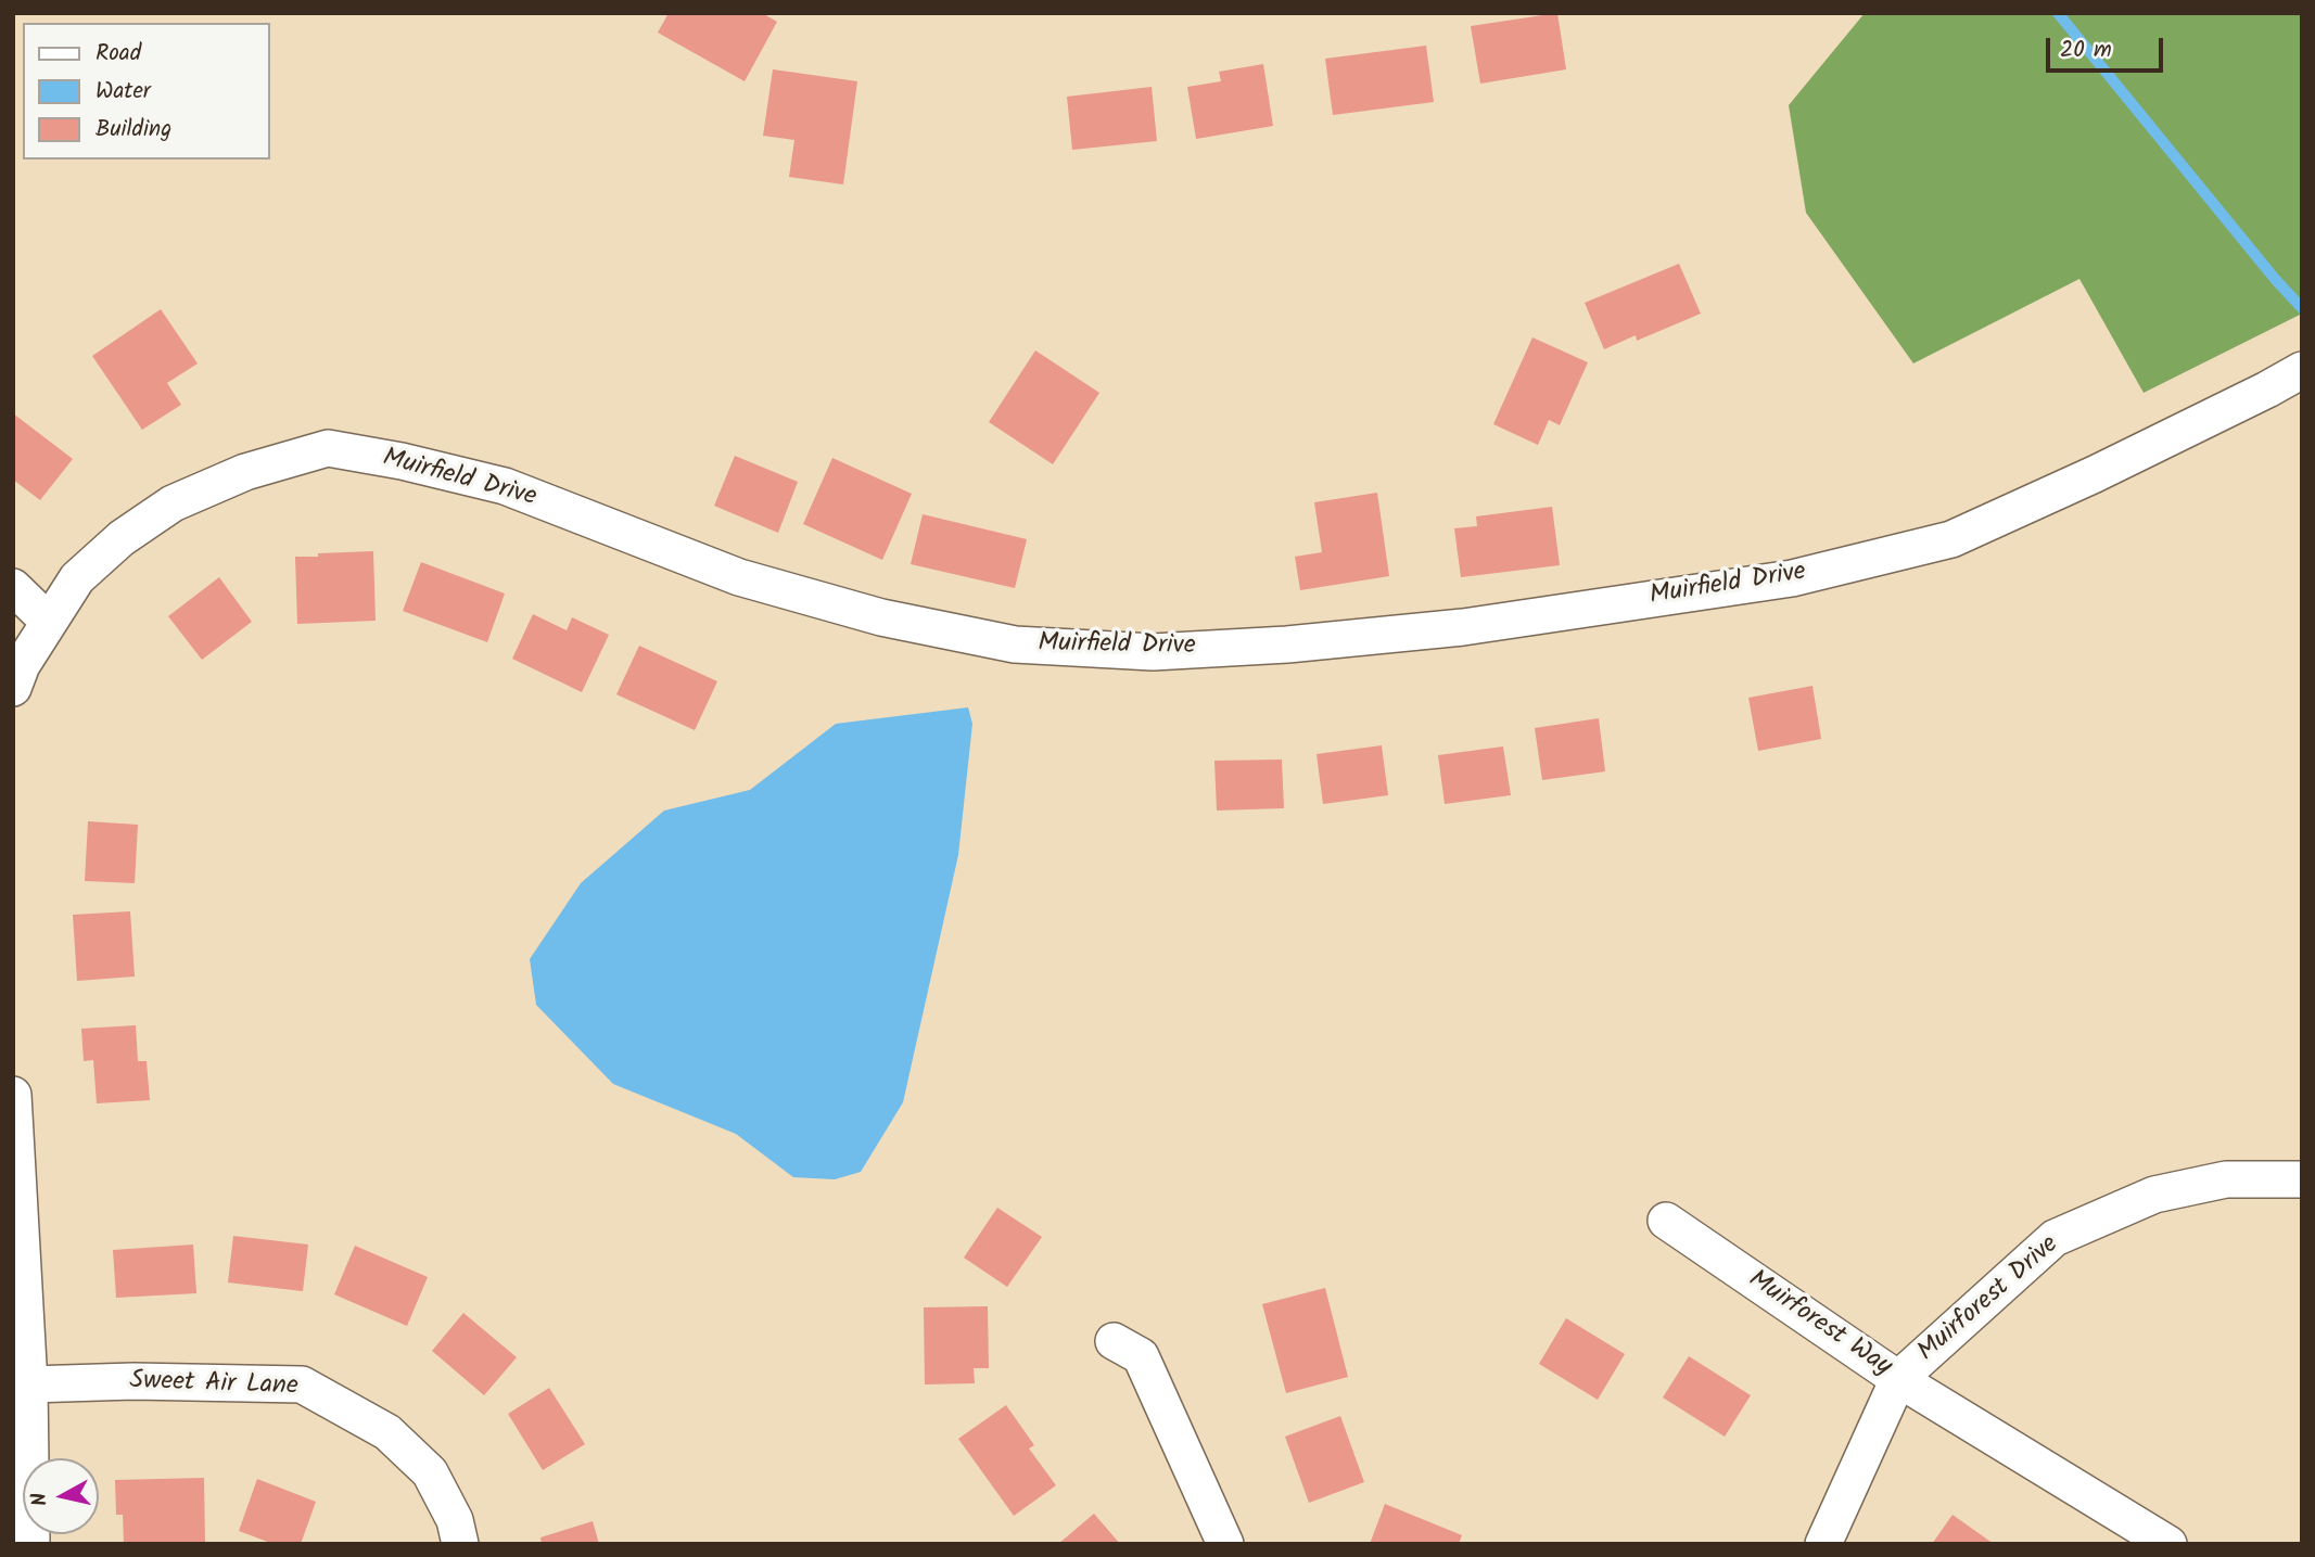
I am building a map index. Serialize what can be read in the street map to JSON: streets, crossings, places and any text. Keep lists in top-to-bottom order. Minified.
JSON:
{"streets":{"street":["Muirfield Drive","Muirforest Drive","Muirforest Way","Sweet Air Lane"]},"crossings":[["Muirforest Drive","Muirforest Way"]],"legend":["Road","Water","Building"],"scale_bar":"20 m","north":"left"}
